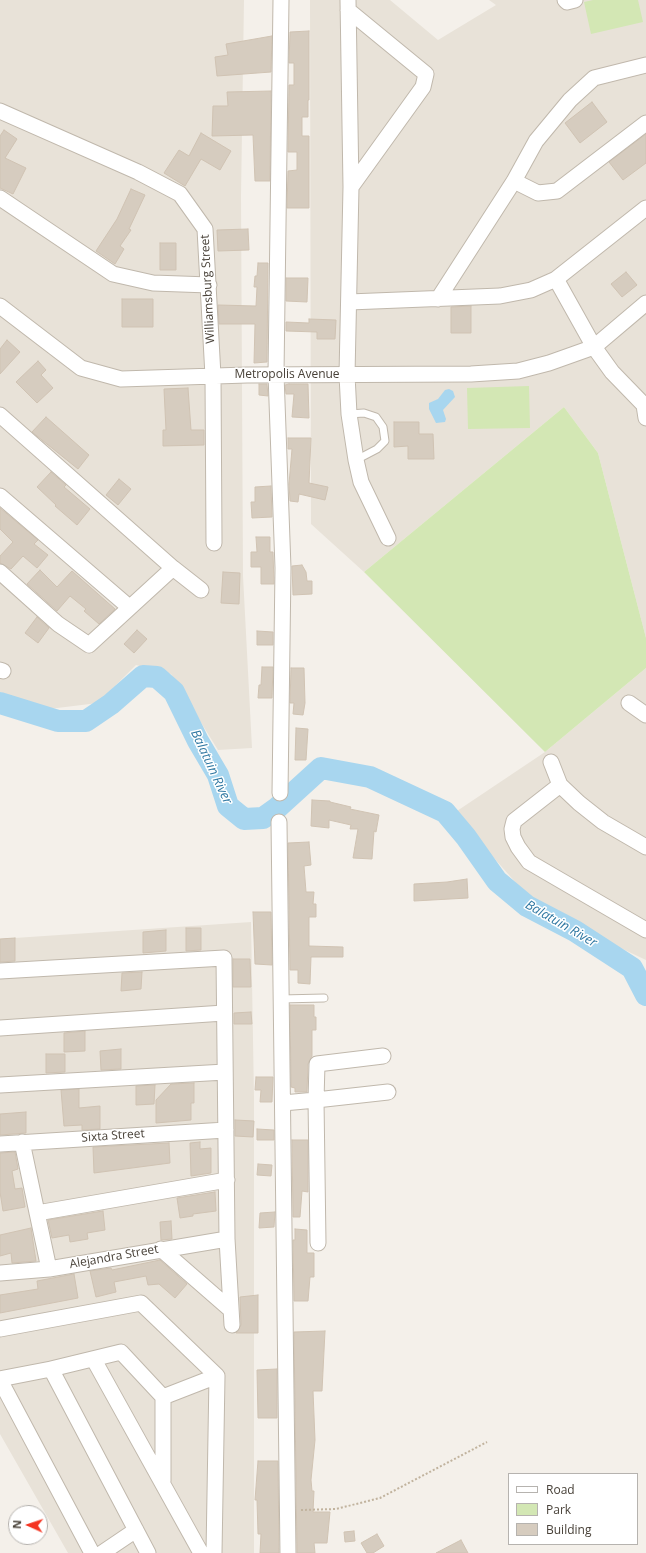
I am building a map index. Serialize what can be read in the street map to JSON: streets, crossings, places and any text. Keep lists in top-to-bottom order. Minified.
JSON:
{"streets":{"street":["Williamsburg Street","Metropolis Avenue","Sixta Street","Alejandra Street"]},"crossings":[["Williamsburg Street","Metropolis Avenue"]],"water":["Balatuin River"],"legend":["Road","Park","Building"],"north":"left"}
